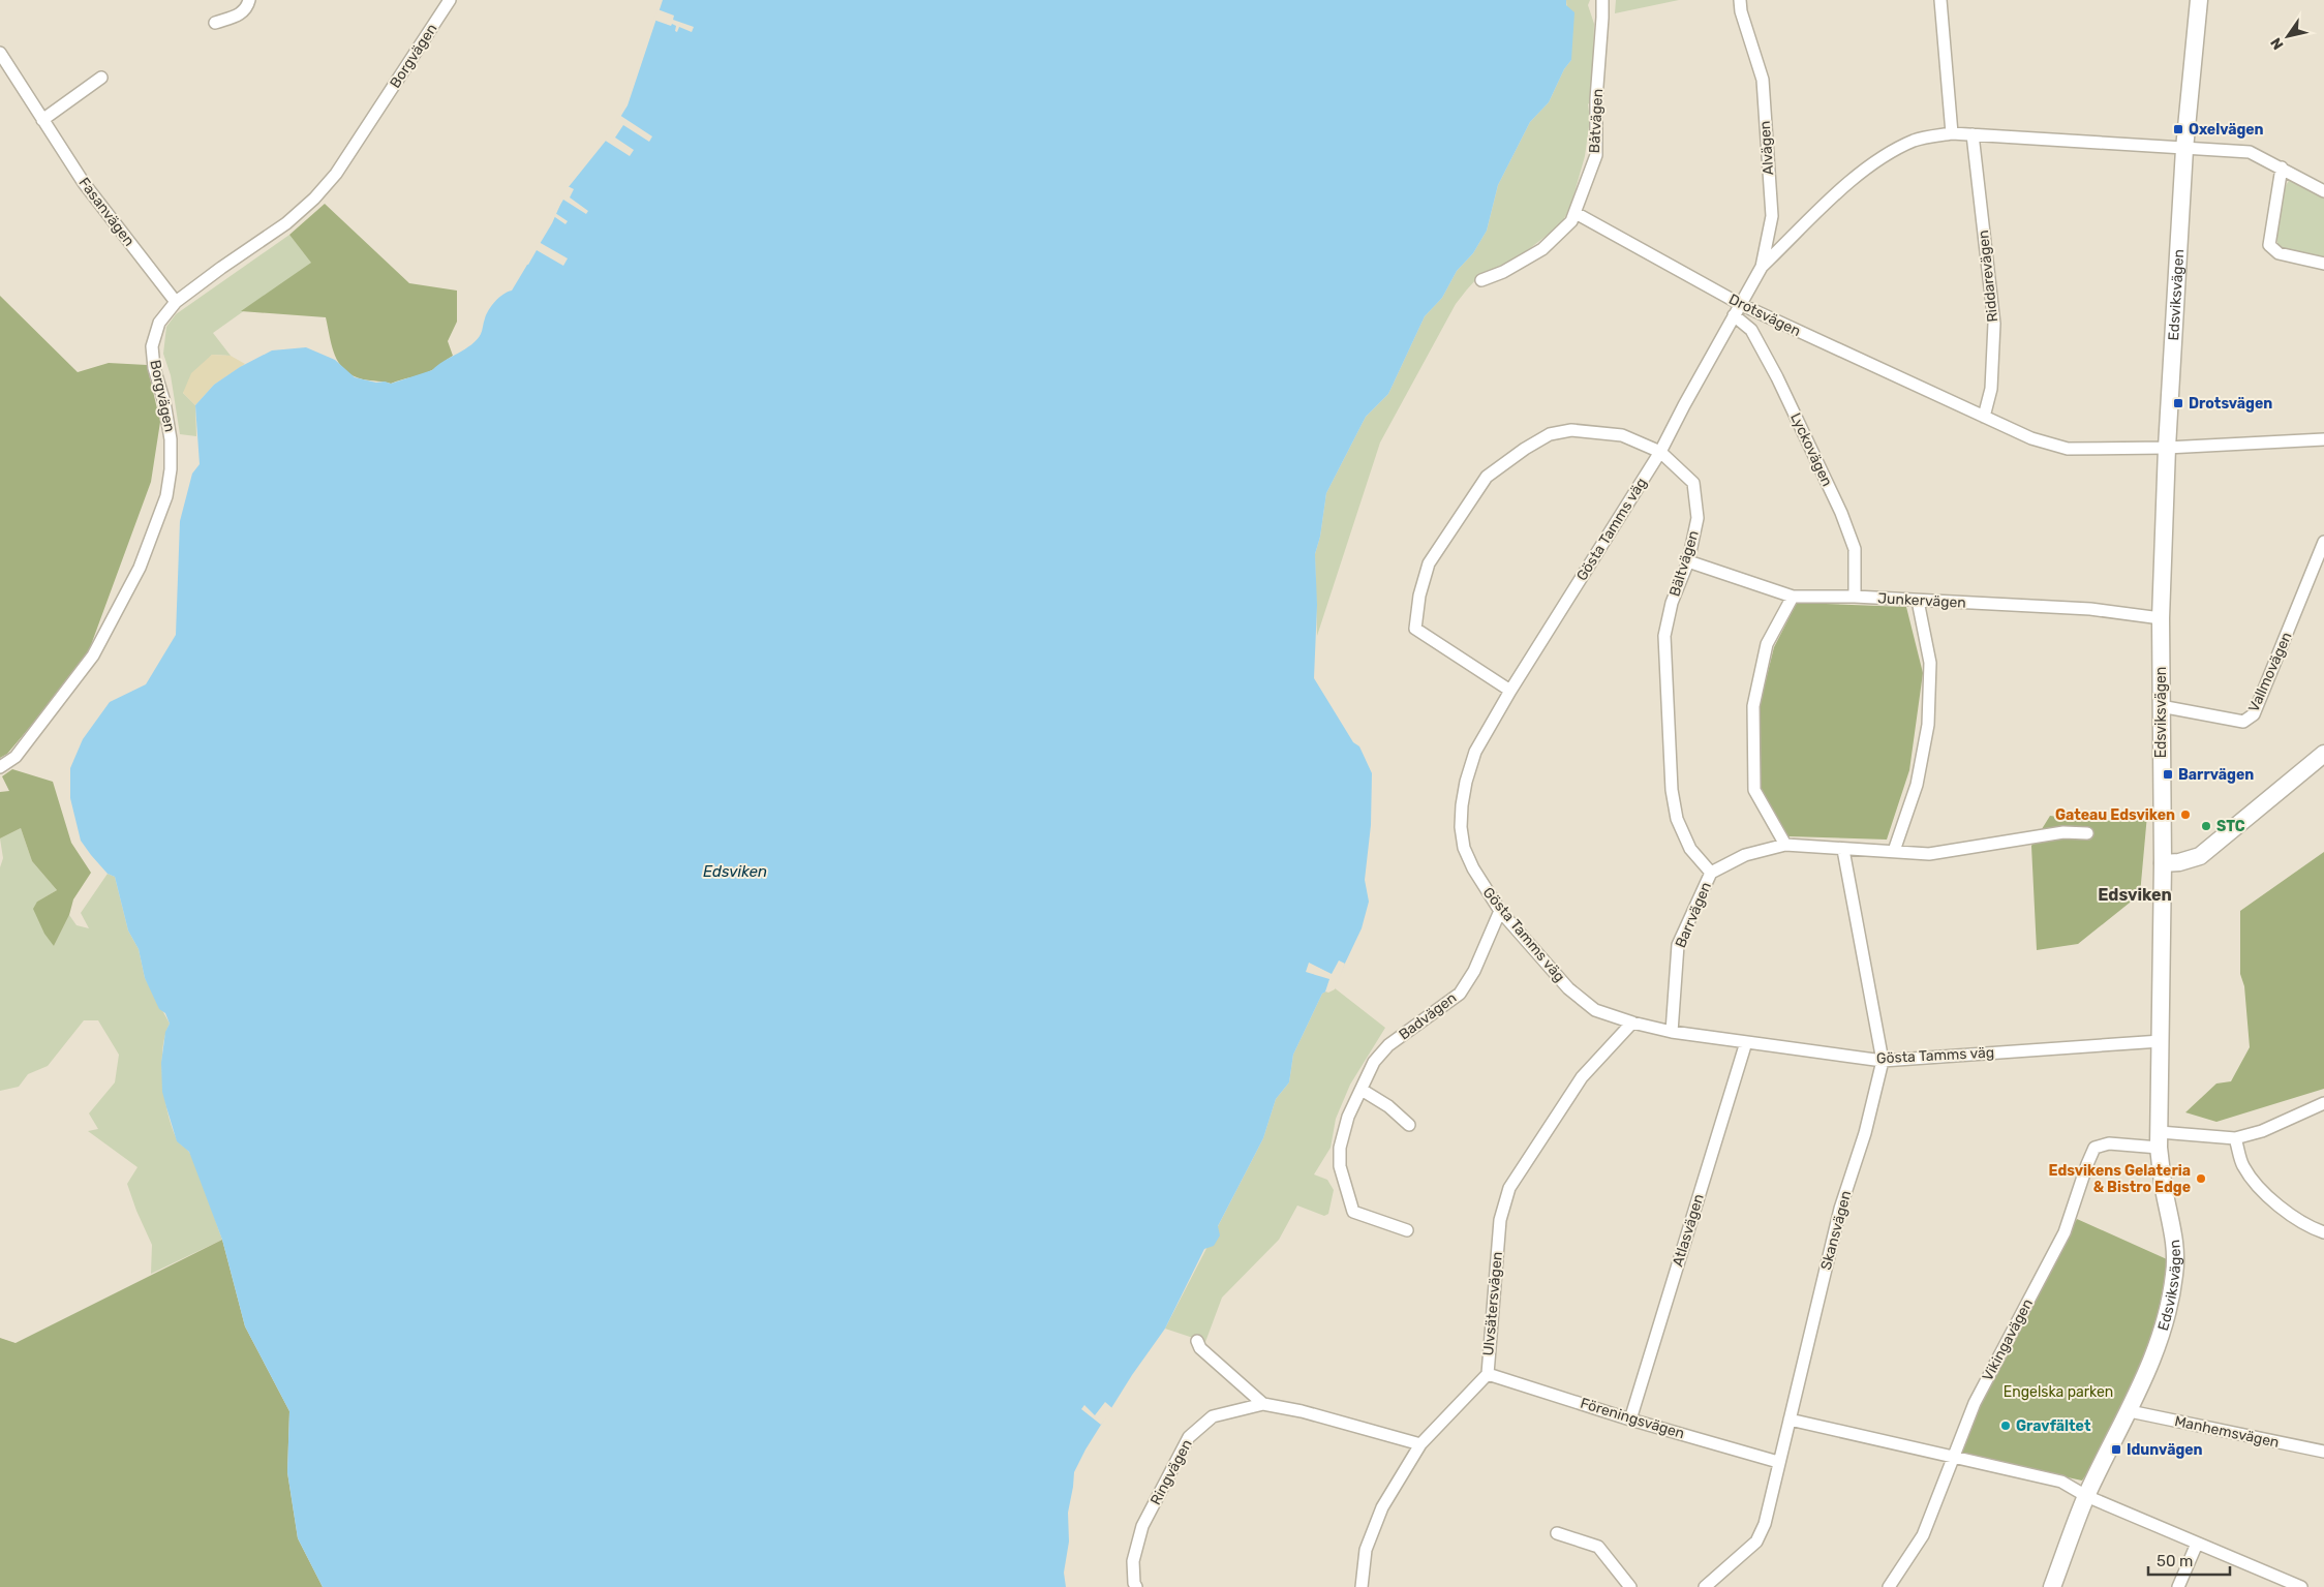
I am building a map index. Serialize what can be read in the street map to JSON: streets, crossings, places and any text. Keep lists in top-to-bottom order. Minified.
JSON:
{"streets":{"street":["Borgvägen","Båtvägen","Alvägen","Fasanvägen","Riddarevägen","Edsviksvägen","Drotsvägen","Lyckovägen","Gösta Tamms väg","Bältvägen","Junkervägen","Vallmovägen","Barrvägen","Badvägen","Atlasvägen","Skansvägen","Ulvsätersvägen","Vikingavägen","Föreningsvägen","Manhemsvägen","Ringvägen"]},"crossings":[["Borgvägen","Fasanvägen"],["Båtvägen","Drotsvägen"],["Alvägen","Drotsvägen"],["Alvägen","Gösta Tamms väg"],["Riddarevägen","Drotsvägen"],["Edsviksvägen","Drotsvägen"],["Edsviksvägen","Gösta Tamms väg"],["Edsviksvägen","Junkervägen"],["Edsviksvägen","Vallmovägen"],["Edsviksvägen","Vikingavägen"],["Edsviksvägen","Manhemsvägen"],["Drotsvägen","Gösta Tamms väg"],["Lyckovägen","Gösta Tamms väg"],["Lyckovägen","Junkervägen"],["Gösta Tamms väg","Bältvägen"],["Gösta Tamms väg","Barrvägen"],["Gösta Tamms väg","Badvägen"],["Gösta Tamms väg","Atlasvägen"],["Gösta Tamms väg","Skansvägen"],["Gösta Tamms väg","Ulvsätersvägen"],["Bältvägen","Junkervägen"],["Bältvägen","Barrvägen"],["Barrvägen","Skansvägen"],["Atlasvägen","Föreningsvägen"],["Skansvägen","Föreningsvägen"],["Ulvsätersvägen","Föreningsvägen"],["Ulvsätersvägen","Ringvägen"]],"districts":["Edsviken"],"water":["Edsviken"],"parks":["Engelska parken"],"places":{"transit":["Oxelvägen","Drotsvägen","Barrvägen","Idunvägen"],"other":["Gateau Edsviken","STC","Edsvikens Gelateria & Bistro Edge","Gravfältet"]},"scale_bar":"50 m","north":"bottom left"}
